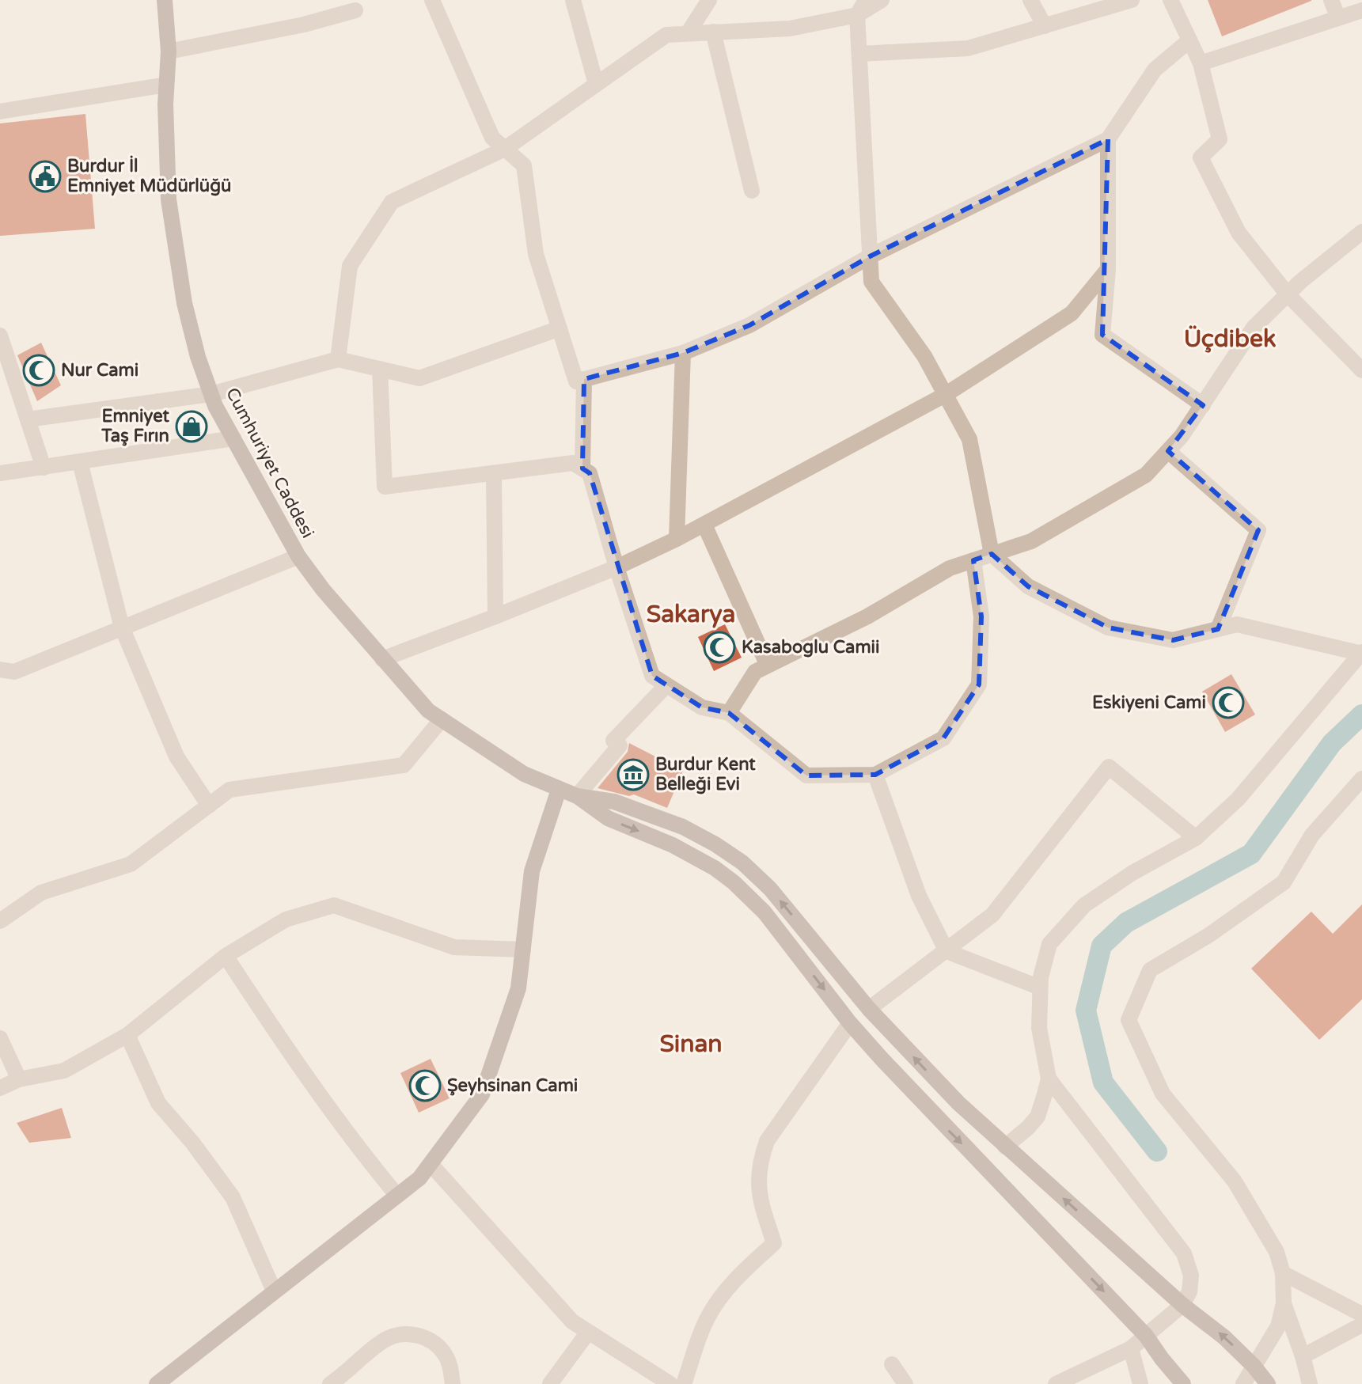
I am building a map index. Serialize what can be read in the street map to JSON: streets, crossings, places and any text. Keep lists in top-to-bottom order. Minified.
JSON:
{"streets":{"main road":["Cumhuriyet Caddesi"]},"districts":["Üçdibek","Sakarya","Sinan"],"places":{"public building":["Burdur İl Emniyet Müdürlüğü"],"mosque":["Nur Cami","Kasaboglu Camii","Eskiyeni Cami","Şeyhsinan Cami"],"shop":["Emniyet Taş Fırın"],"museum":["Burdur Kent Belleği Evi"]}}
